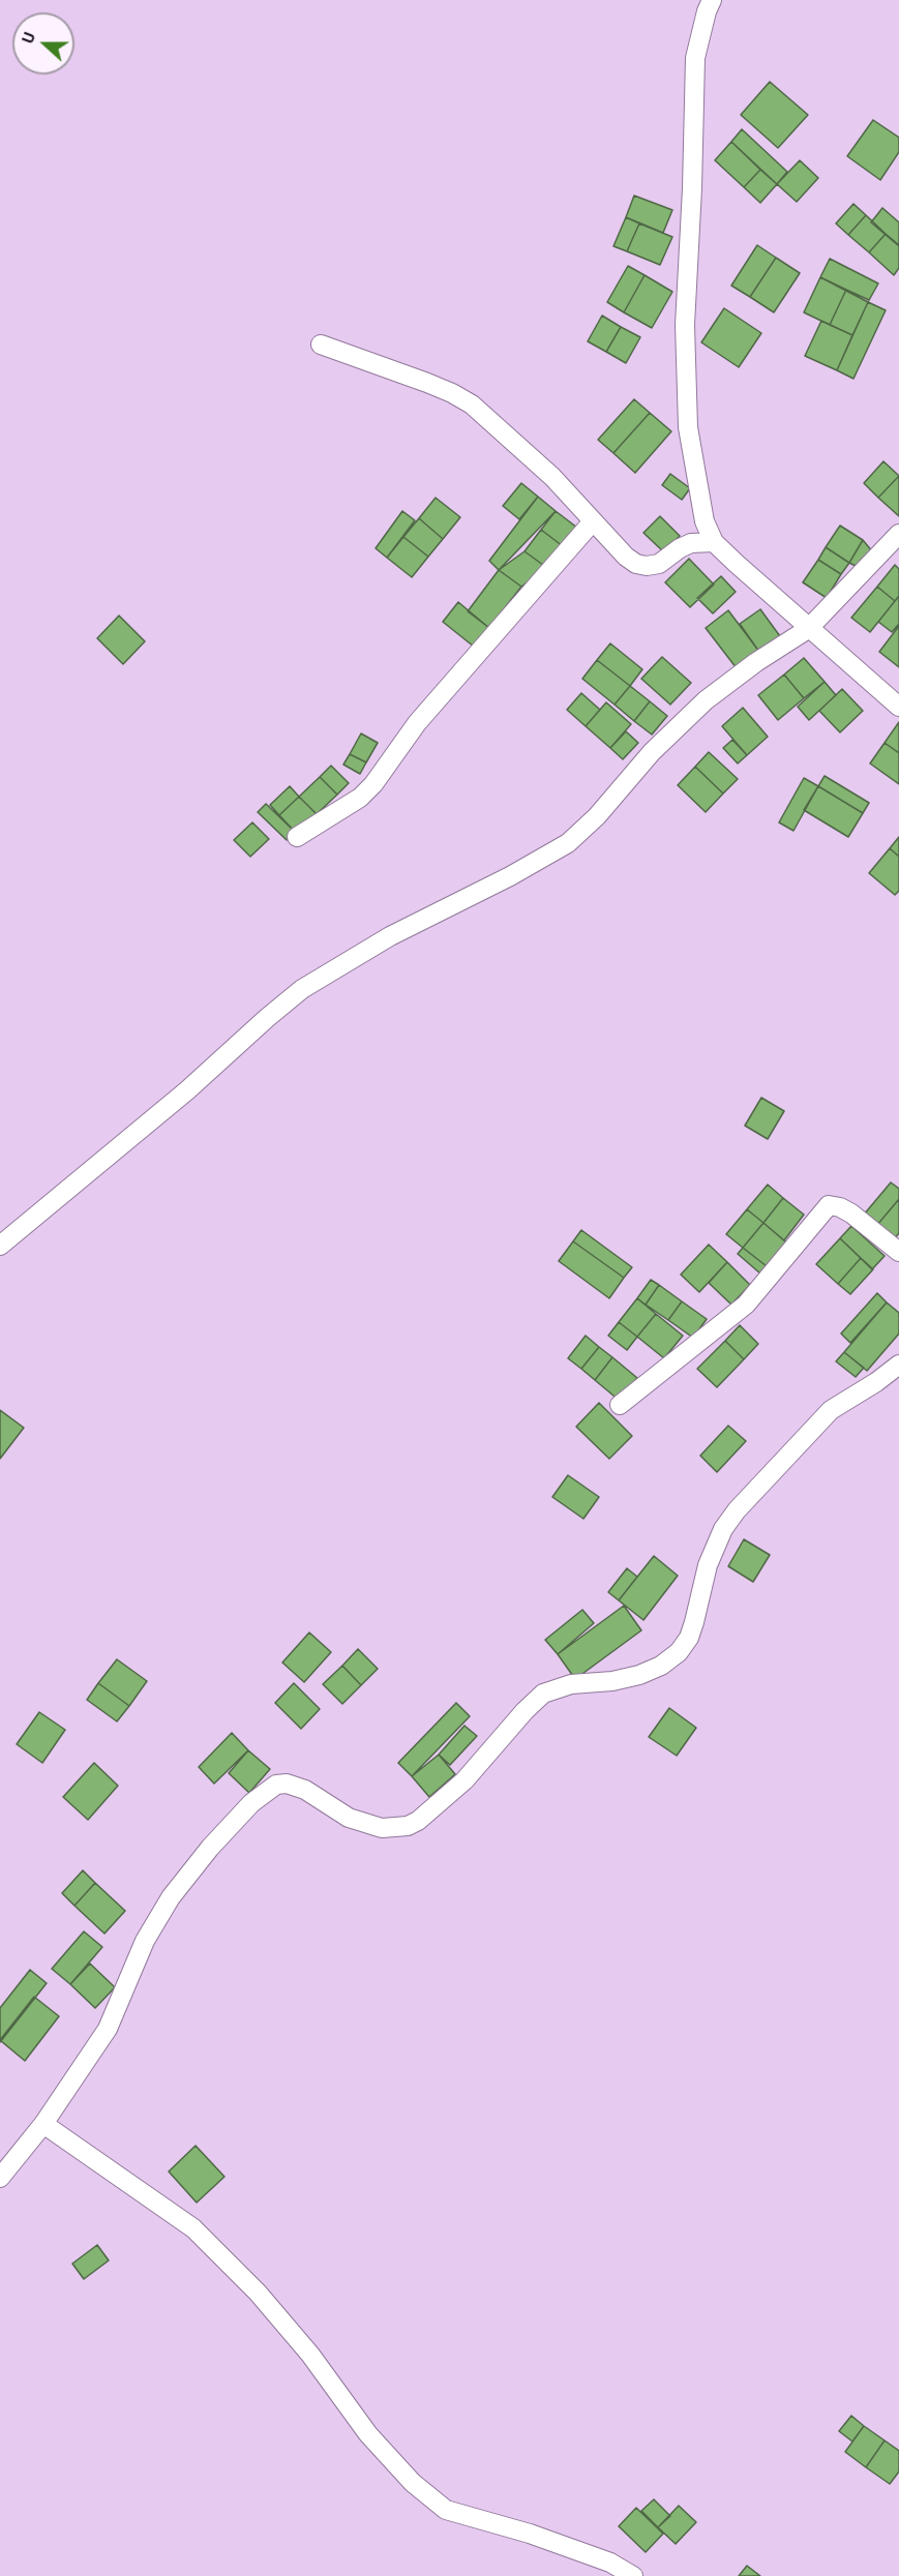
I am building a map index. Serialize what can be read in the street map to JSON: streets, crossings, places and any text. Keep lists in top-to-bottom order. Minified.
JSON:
{"north":"left"}
